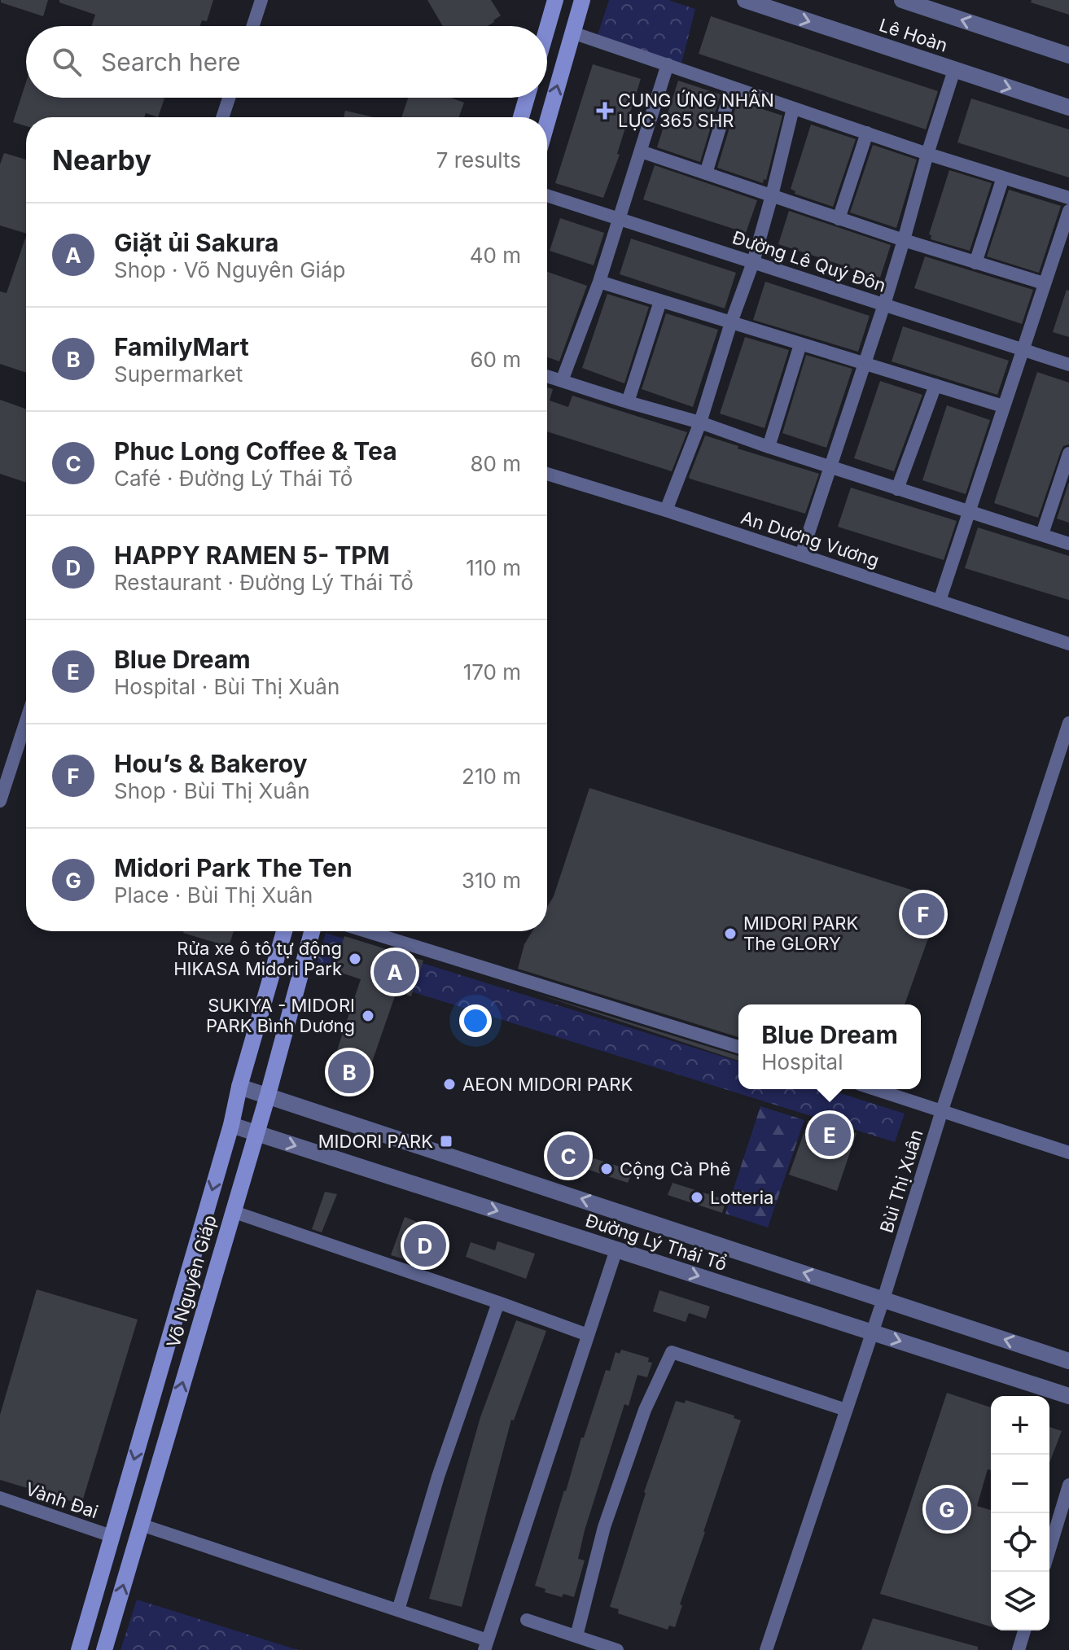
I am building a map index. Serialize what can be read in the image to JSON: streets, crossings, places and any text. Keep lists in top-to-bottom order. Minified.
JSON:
{"streets":{"main road":["Võ Nguyên Giáp"],"street":["Lê Hoàn","Đường Lê Quý Đôn","An Dương Vương","Bùi Thị Xuân","Đường Lý Thái Tổ","Vành Đai"]},"crossings":[["Bùi Thị Xuân","Đường Lý Thái Tổ"],["Đường Lý Thái Tổ","Võ Nguyên Giáp"],["Võ Nguyên Giáp","Vành Đai"]],"places":{"health":["CUNG ỨNG NHÂN LỰC 365 SHR"],"other":["MIDORI PARK The GLORY","Rửa xe ô tô tự động HIKASA Midori Park","SUKIYA - MIDORI PARK Bình Dương","AEON MIDORI PARK","Cộng Cà Phê","Lotteria"],"transit":["MIDORI PARK"]},"page":{"search":"Search here","heading":["Nearby","7 results"],"list":[{"mark":"A","name":"Giặt ủi Sakura","note":"Shop · Võ Nguyên Giáp","value":"40 m"},{"mark":"B","name":"FamilyMart","note":"Supermarket","value":"60 m"},{"mark":"C","name":"Phuc Long Coffee & Tea","note":"Café · Đường Lý Thái Tổ","value":"80 m"},{"mark":"D","name":"HAPPY RAMEN 5- TPM","note":"Restaurant · Đường Lý Thái Tổ","value":"110 m"},{"mark":"E","name":"Blue Dream","note":"Hospital · Bùi Thị Xuân","value":"170 m"},{"mark":"F","name":"Hou’s & Bakeroy","note":"Shop · Bùi Thị Xuân","value":"210 m"},{"mark":"G","name":"Midori Park The Ten","note":"Place · Bùi Thị Xuân","value":"310 m"}],"pins":["F","A","B","E","C","D","G"],"popup":["Blue Dream","Hospital"],"map_buttons":["+","−"]}}
